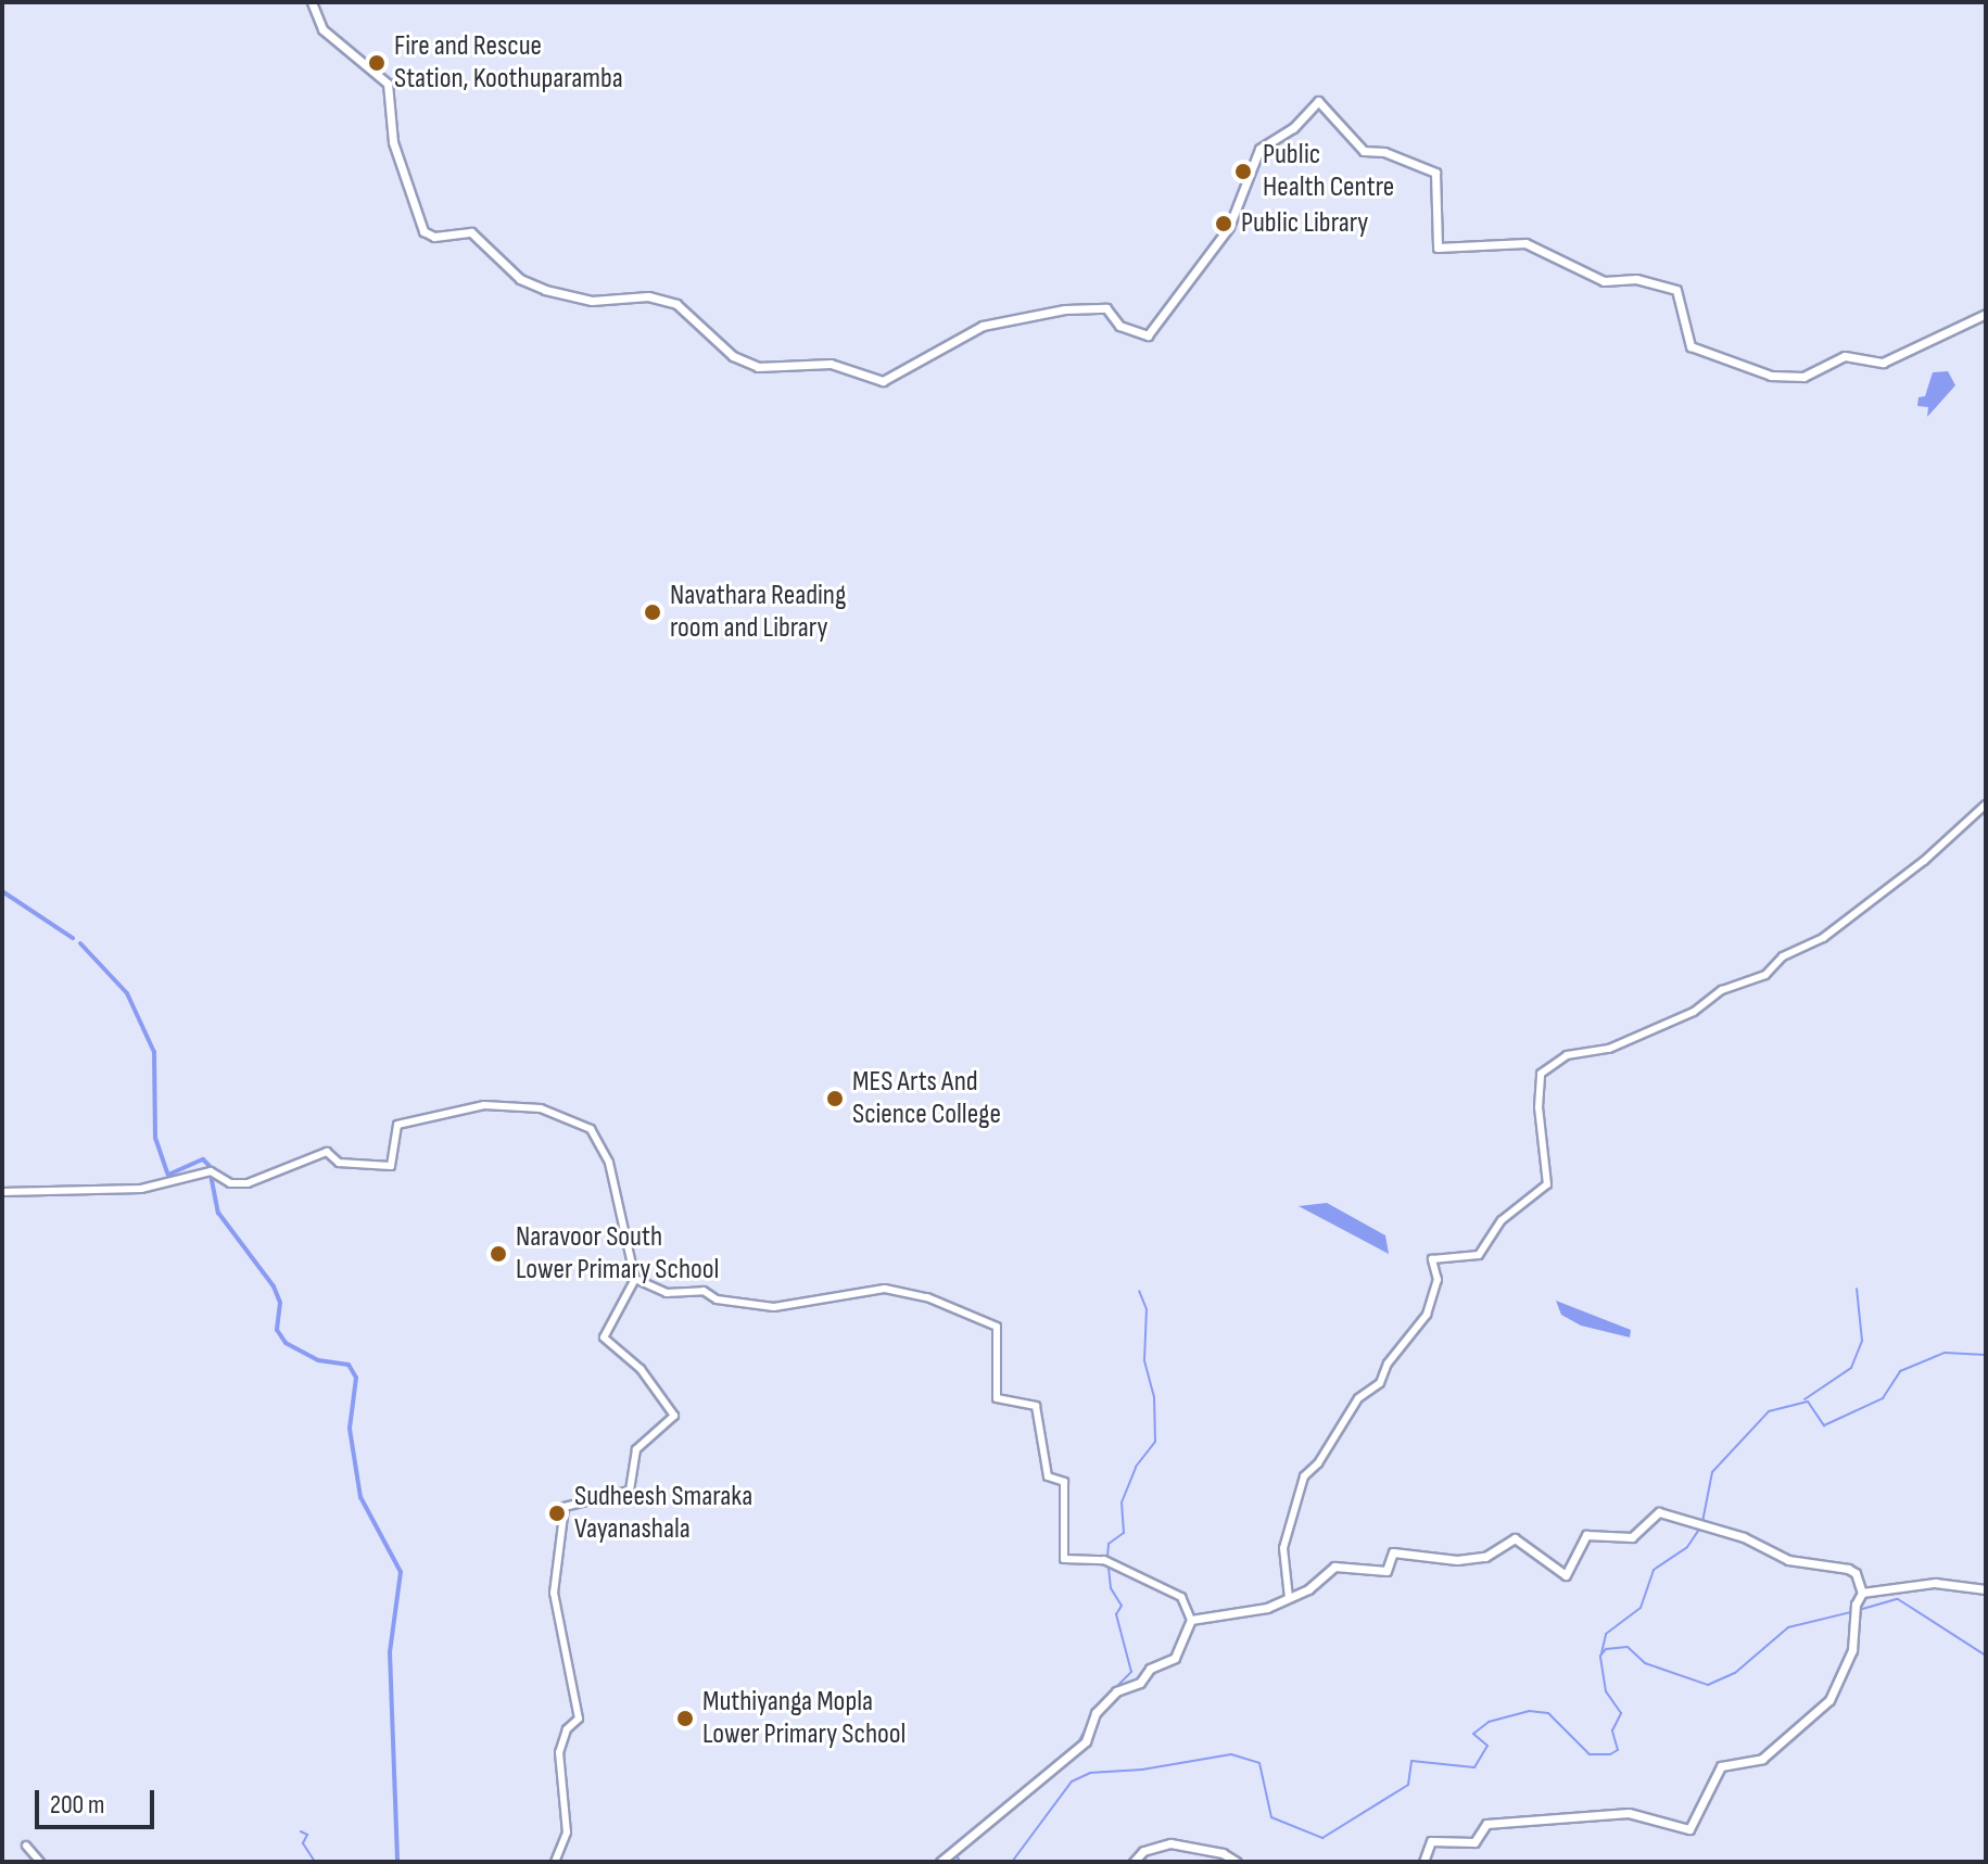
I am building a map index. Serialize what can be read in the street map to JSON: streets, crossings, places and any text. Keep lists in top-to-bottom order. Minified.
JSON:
{"places":["Fire and Rescue Station, Koothuparamba","Public Health Centre","Public Library","Navathara Reading room and Library","MES Arts And Science College","Naravoor South Lower Primary School","Sudheesh Smaraka Vayanashala","Muthiyanga Mopla Lower Primary School"],"scale_bar":"200 m"}
